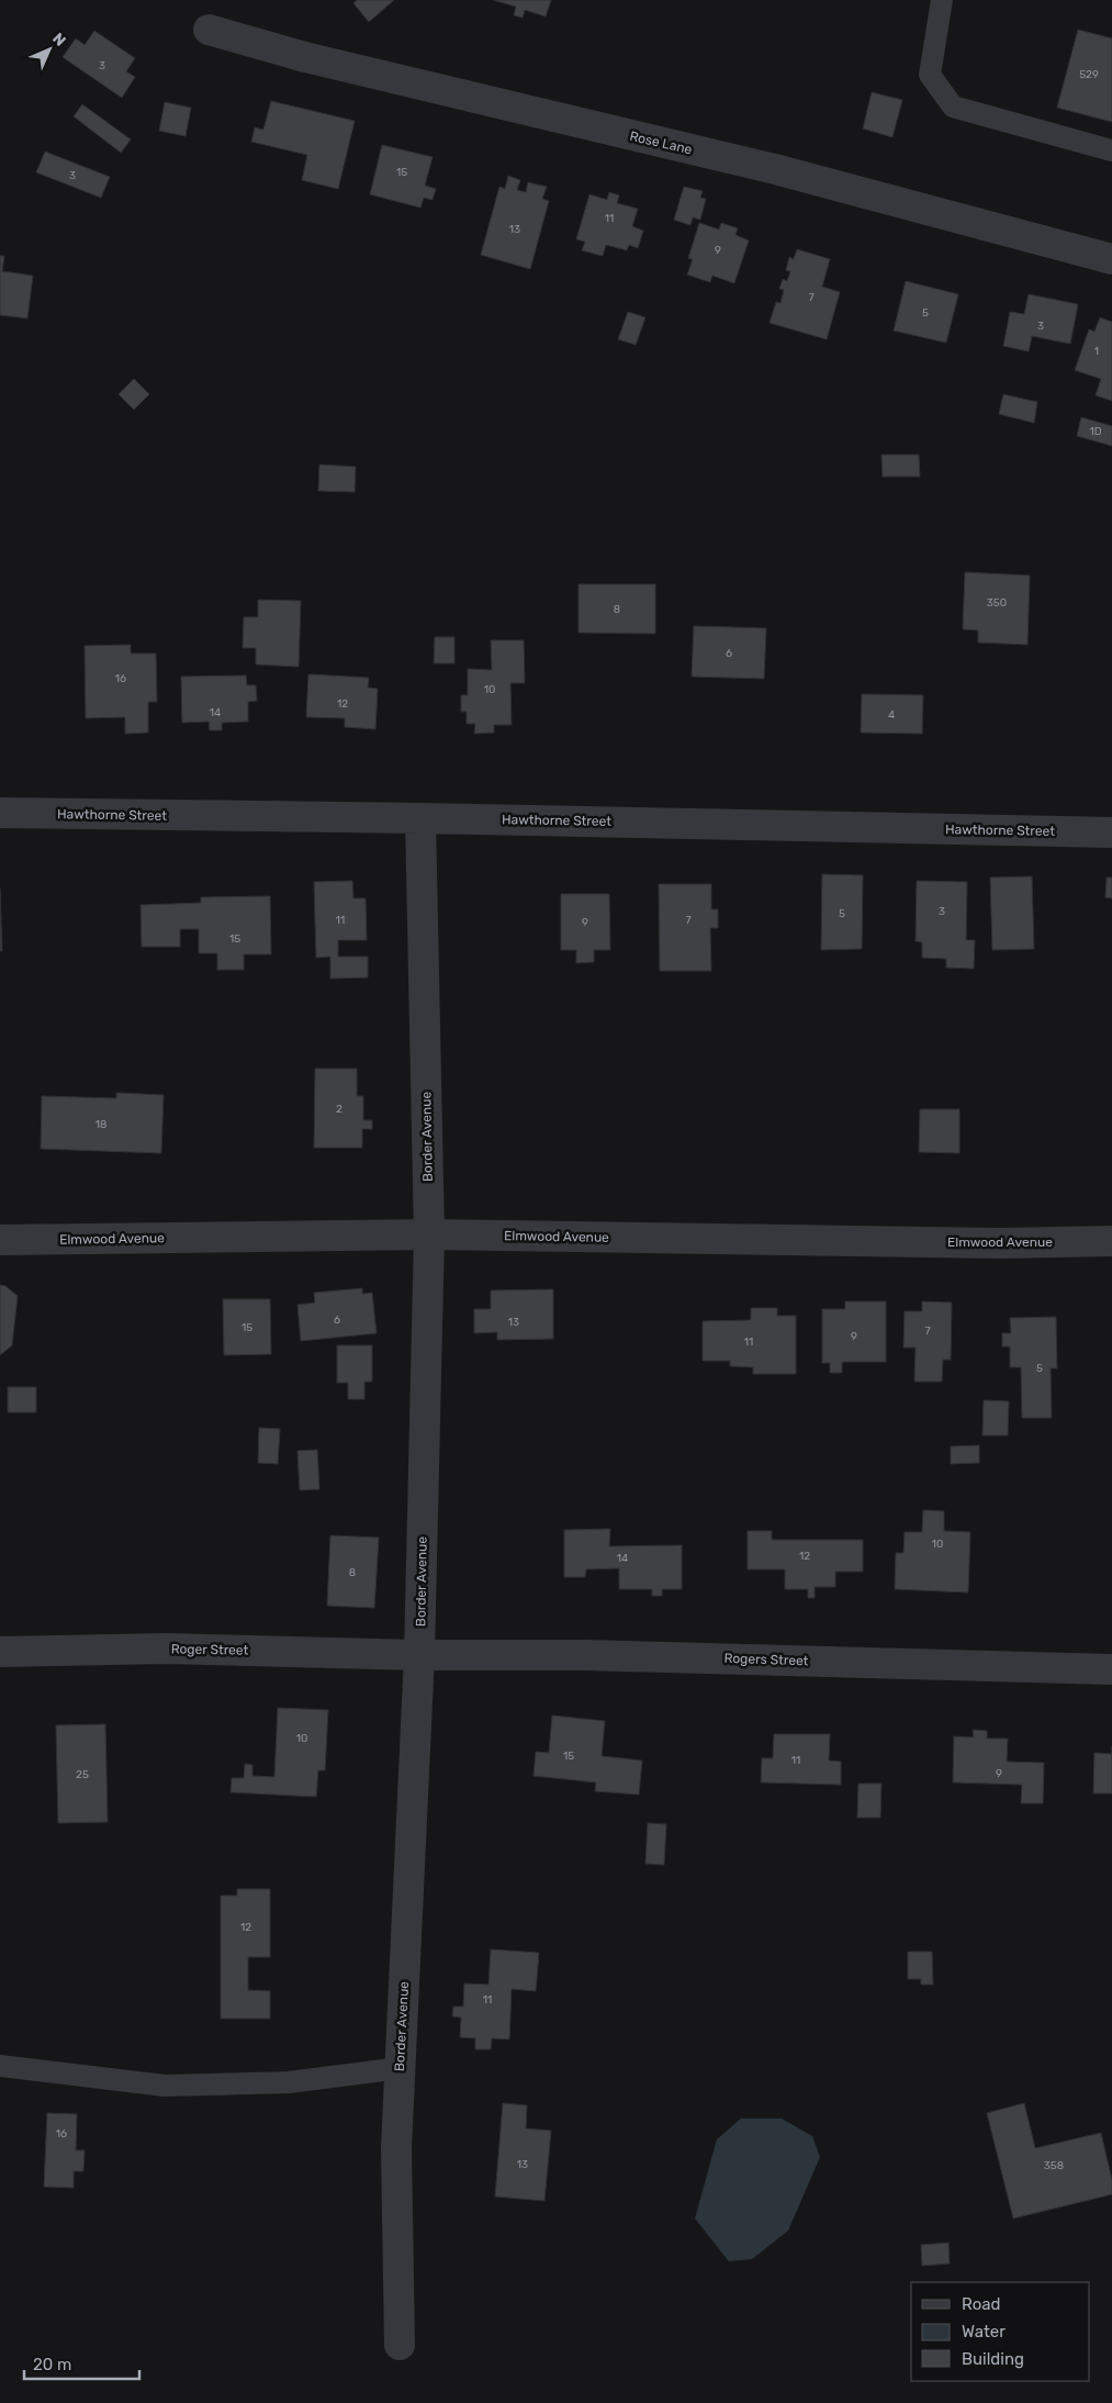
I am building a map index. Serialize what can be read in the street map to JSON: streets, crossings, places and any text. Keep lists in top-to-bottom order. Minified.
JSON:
{"streets":{"street":["Rose Lane","Hawthorne Street","Border Avenue","Elmwood Avenue","Roger Street","Rogers Street"]},"crossings":[["Hawthorne Street","Border Avenue"],["Border Avenue","Elmwood Avenue"],["Border Avenue","Roger Street"],["Border Avenue","Rogers Street"],["Roger Street","Rogers Street"]],"house_numbers":["3","529","15","3","11","13","9","7","5","3","1","1D","350","8","6","16","10","12","14","4","3","5","11","7","9","15","2","18","6","13","15","7","9","11","5","10","12","14","8","10","15","11","9","25","12","11","16","13","358"],"legend":["Road","Water","Building"],"scale_bar":"20 m","north":"top right"}
